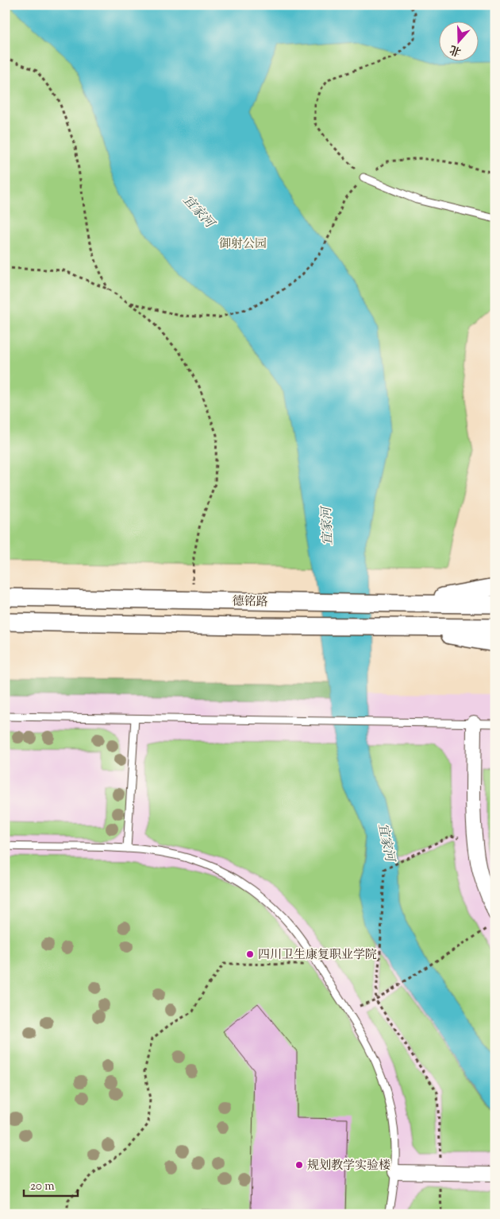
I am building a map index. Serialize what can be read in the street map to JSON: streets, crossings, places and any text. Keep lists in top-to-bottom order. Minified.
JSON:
{"streets":{"street":["德铭路"]},"water":["宜家河"],"parks":["御射公园"],"places":["四川卫生康复职业学院","规划教学实验楼"],"scale_bar":"20 m","north":"bottom"}
